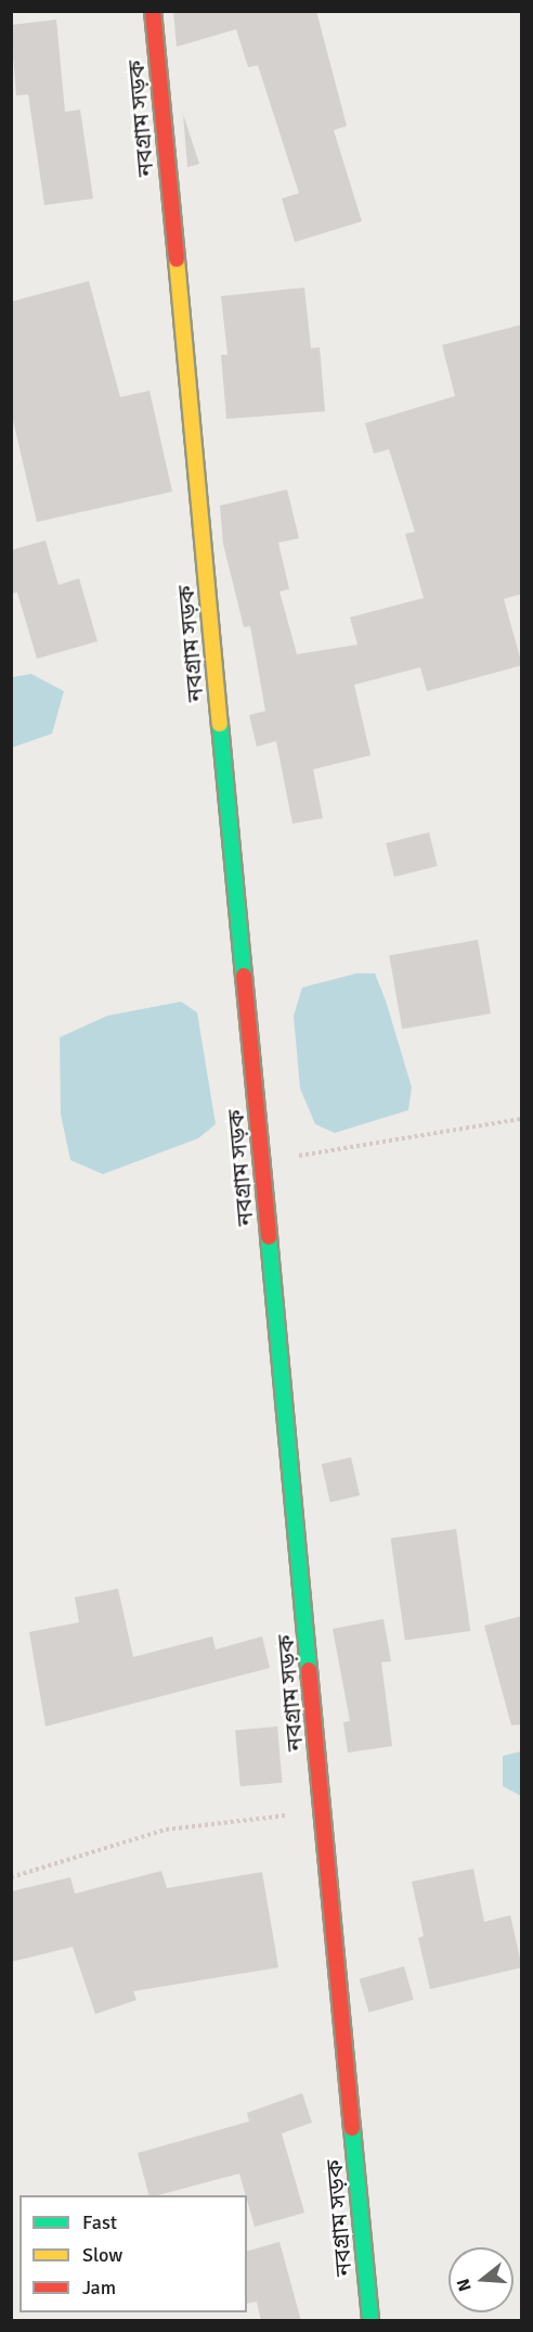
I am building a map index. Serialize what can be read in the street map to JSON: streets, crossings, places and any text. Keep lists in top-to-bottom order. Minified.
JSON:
{"streets":{"main road":["নবগ্রাম সড়ক"]},"legend":["Fast","Slow","Jam"],"north":"left"}
